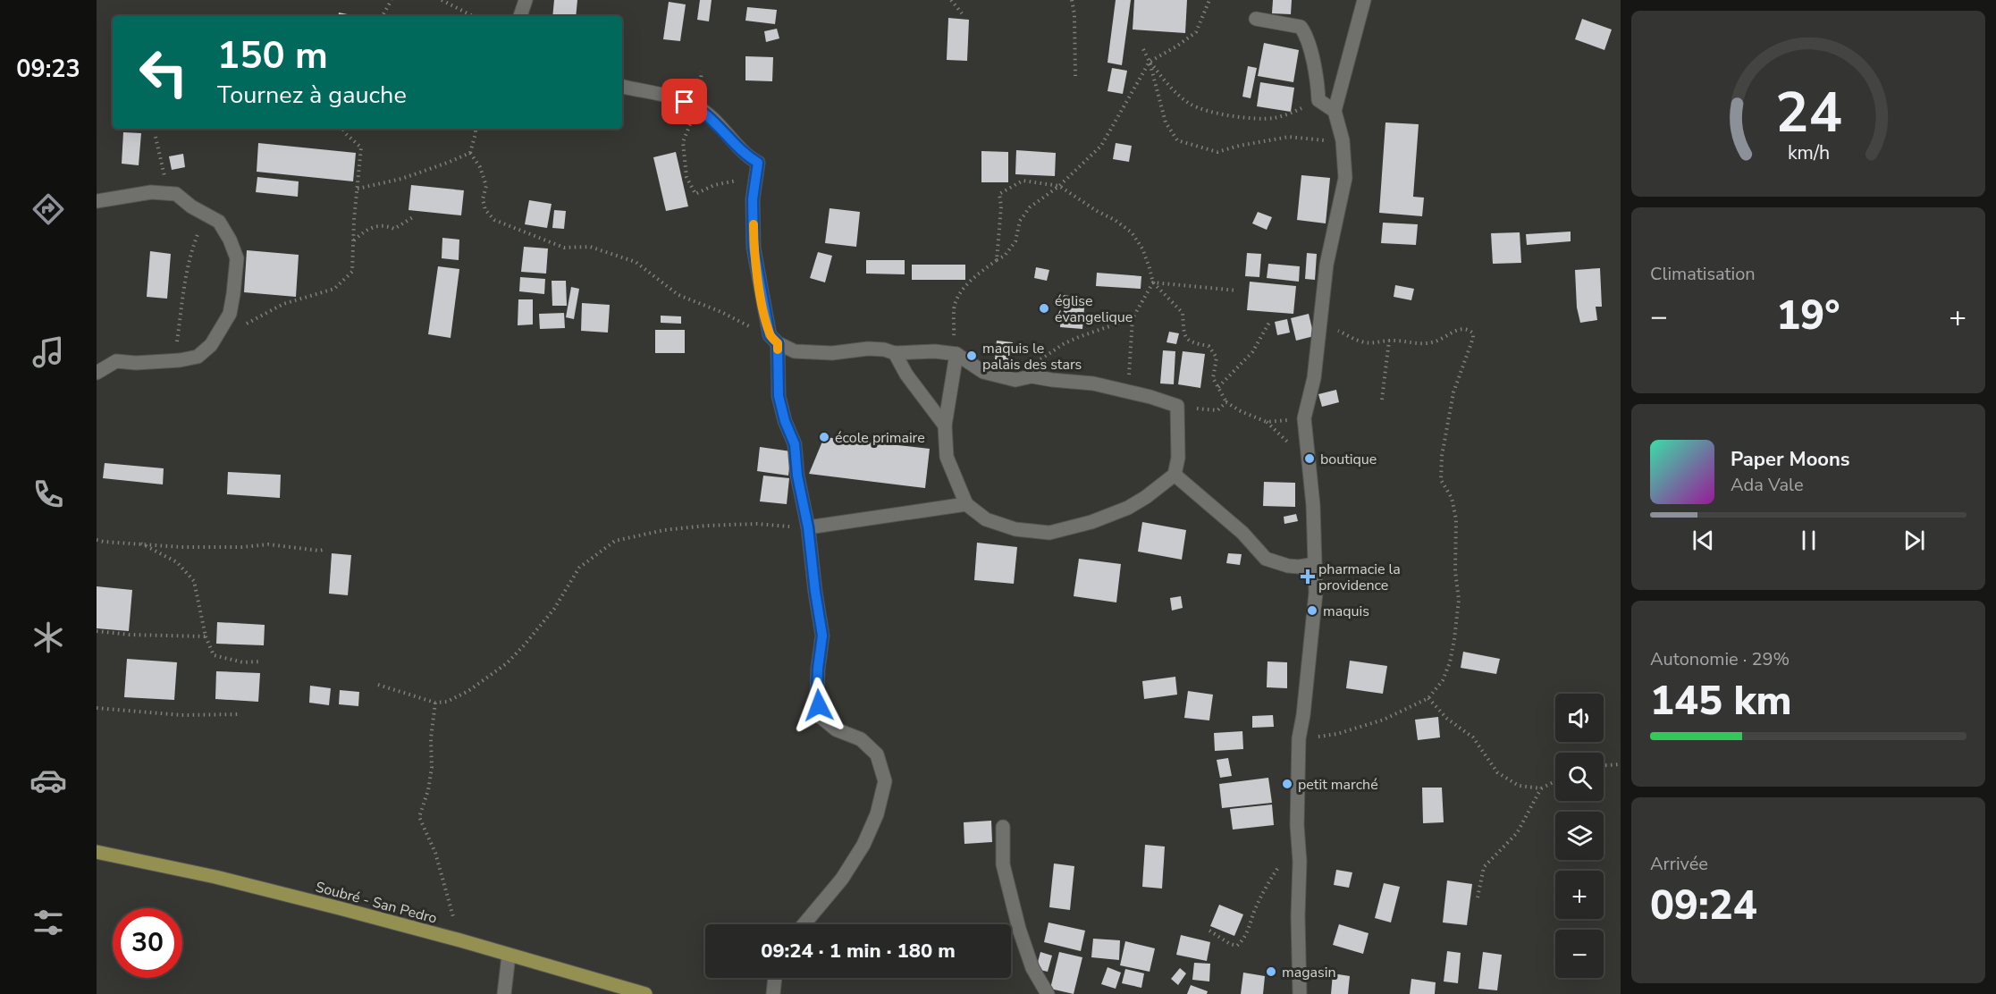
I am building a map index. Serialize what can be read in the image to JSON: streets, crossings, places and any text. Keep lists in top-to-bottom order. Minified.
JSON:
{"streets":{"main road":["Soubré - San Pedro"]},"places":{"other":["église évangelique","maquis le palais des stars","école primaire","boutique","maquis","petit marché","magasin"],"health":["pharmacie la providence"]},"page":{"tabs":"09:23","turn":["150 m","Tournez à gauche"],"tile":["Climatisation",["Autonomie · 29%","145 km"],["Arrivée","09:24"]],"heat":["−","19°","+"],"song":["Paper Moons","Ada Vale"],"map_buttons":["+","−"],"limit":"30","trip":"09:24 · 1 min · 180 m","gauge":["24","km/h"]}}
